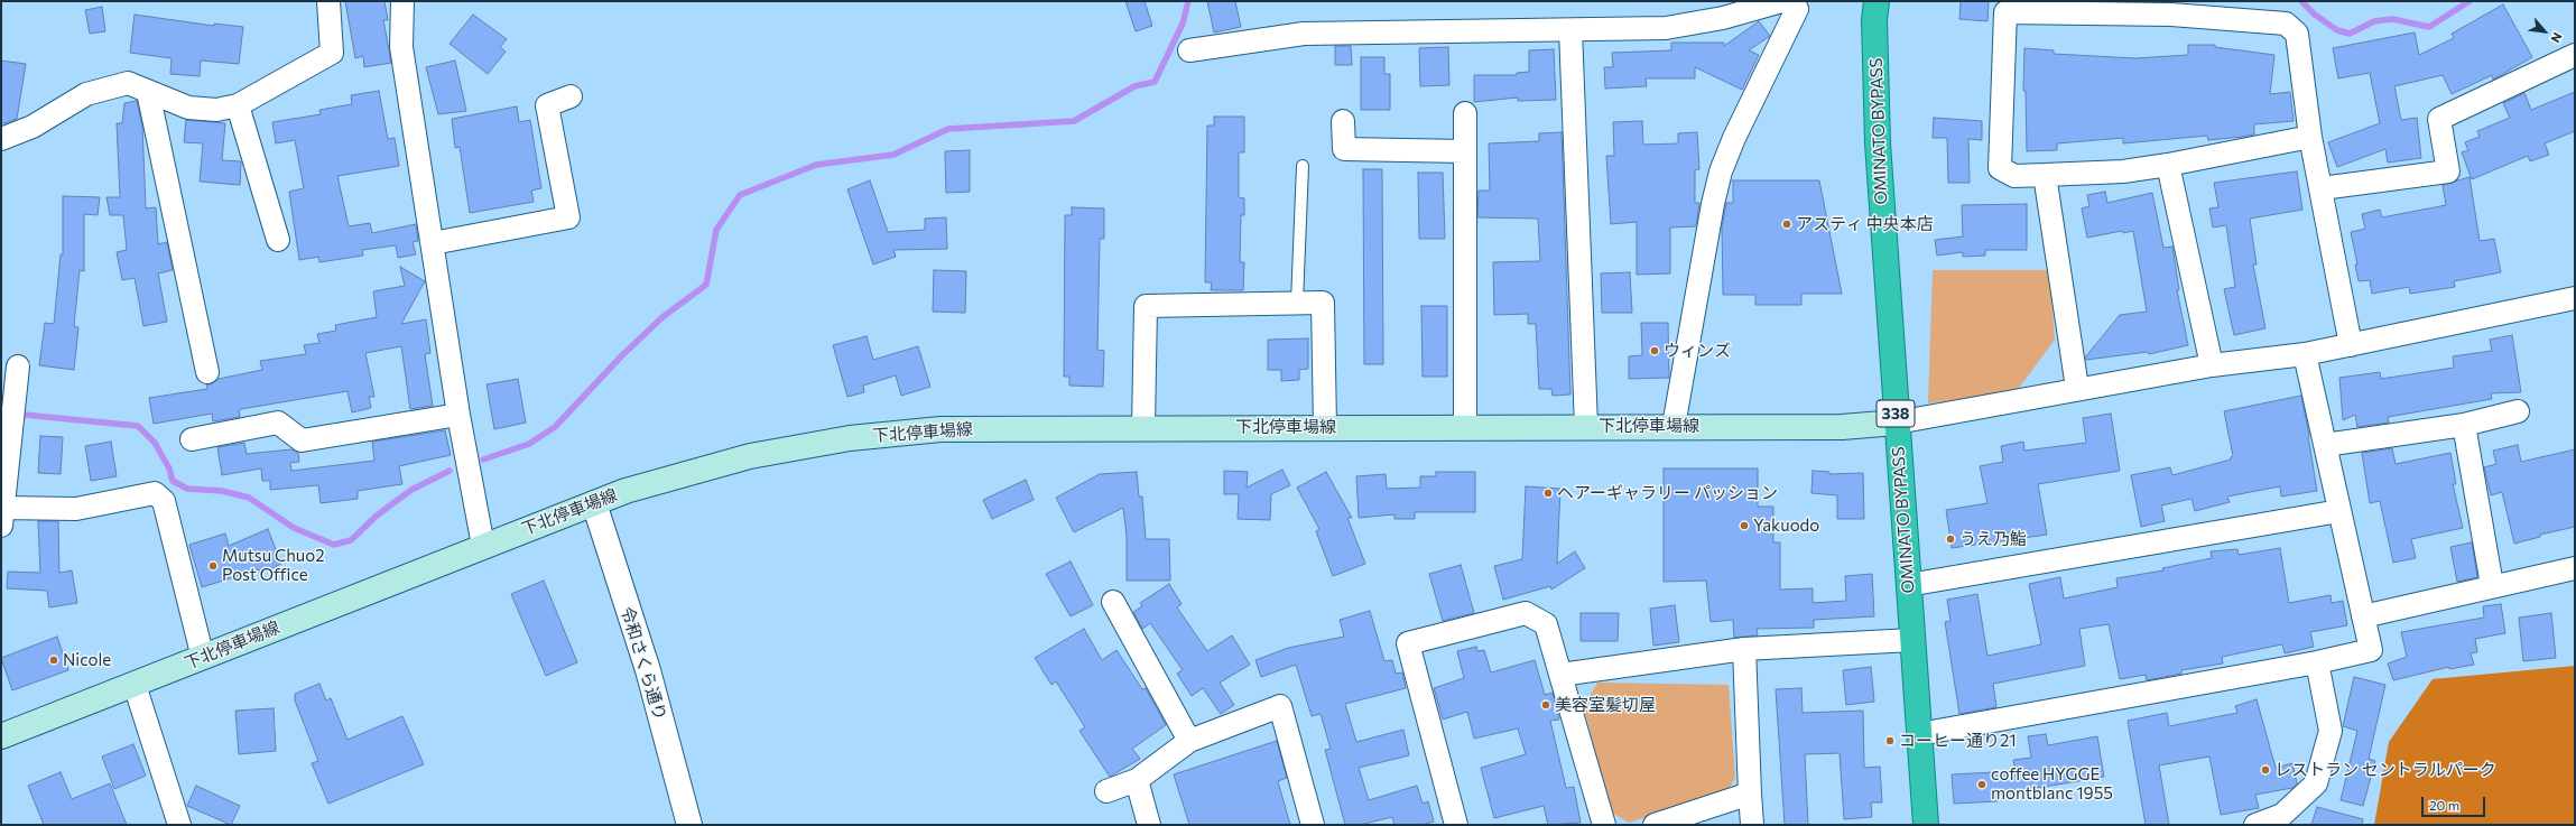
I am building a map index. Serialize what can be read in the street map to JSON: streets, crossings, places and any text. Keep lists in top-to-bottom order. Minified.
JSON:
{"streets":{"highway":["OMINATO BYPASS","338"],"main road":["下北停車場線"],"street":["令和さくら通り"]},"crossings":[["OMINATO BYPASS","下北停車場線"],["下北停車場線","令和さくら通り"]],"places":["アスティ 中央本店","ウィンズ","ヘアーギャラリー パッション","Yakuodo","うえ乃鮨","Mutsu Chuo2 Post Office","Nicole","美容室髪切屋","コーヒー通り21","レストラン セントラルパーク","coffee HYGGE montblanc 1955"],"scale_bar":"20 m","north":"bottom right"}
